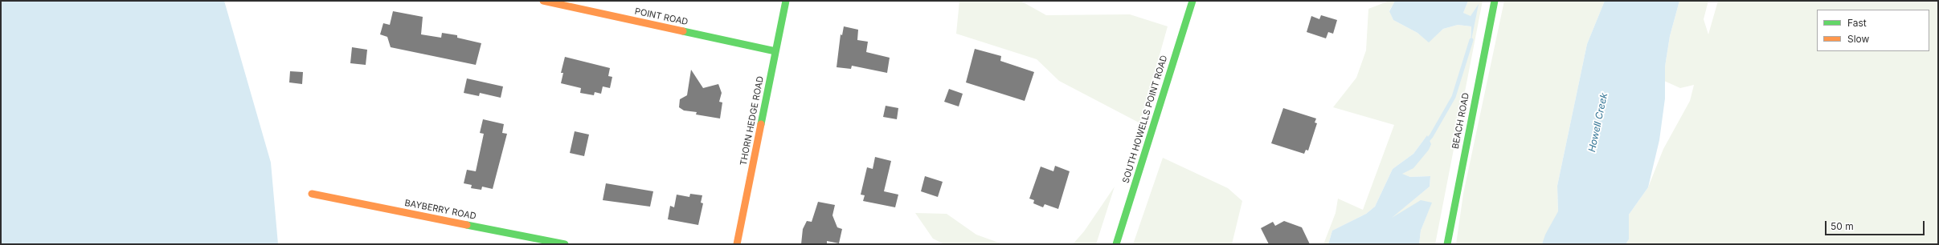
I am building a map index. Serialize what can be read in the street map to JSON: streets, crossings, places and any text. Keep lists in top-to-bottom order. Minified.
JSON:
{"streets":{"street":["POINT ROAD","SOUTH HOWELLS POINT ROAD","THORN HEDGE ROAD","BEACH ROAD","BAYBERRY ROAD"]},"crossings":[["POINT ROAD","THORN HEDGE ROAD"]],"water":["Howell Creek"],"legend":["Fast","Slow"],"scale_bar":"50 m"}
